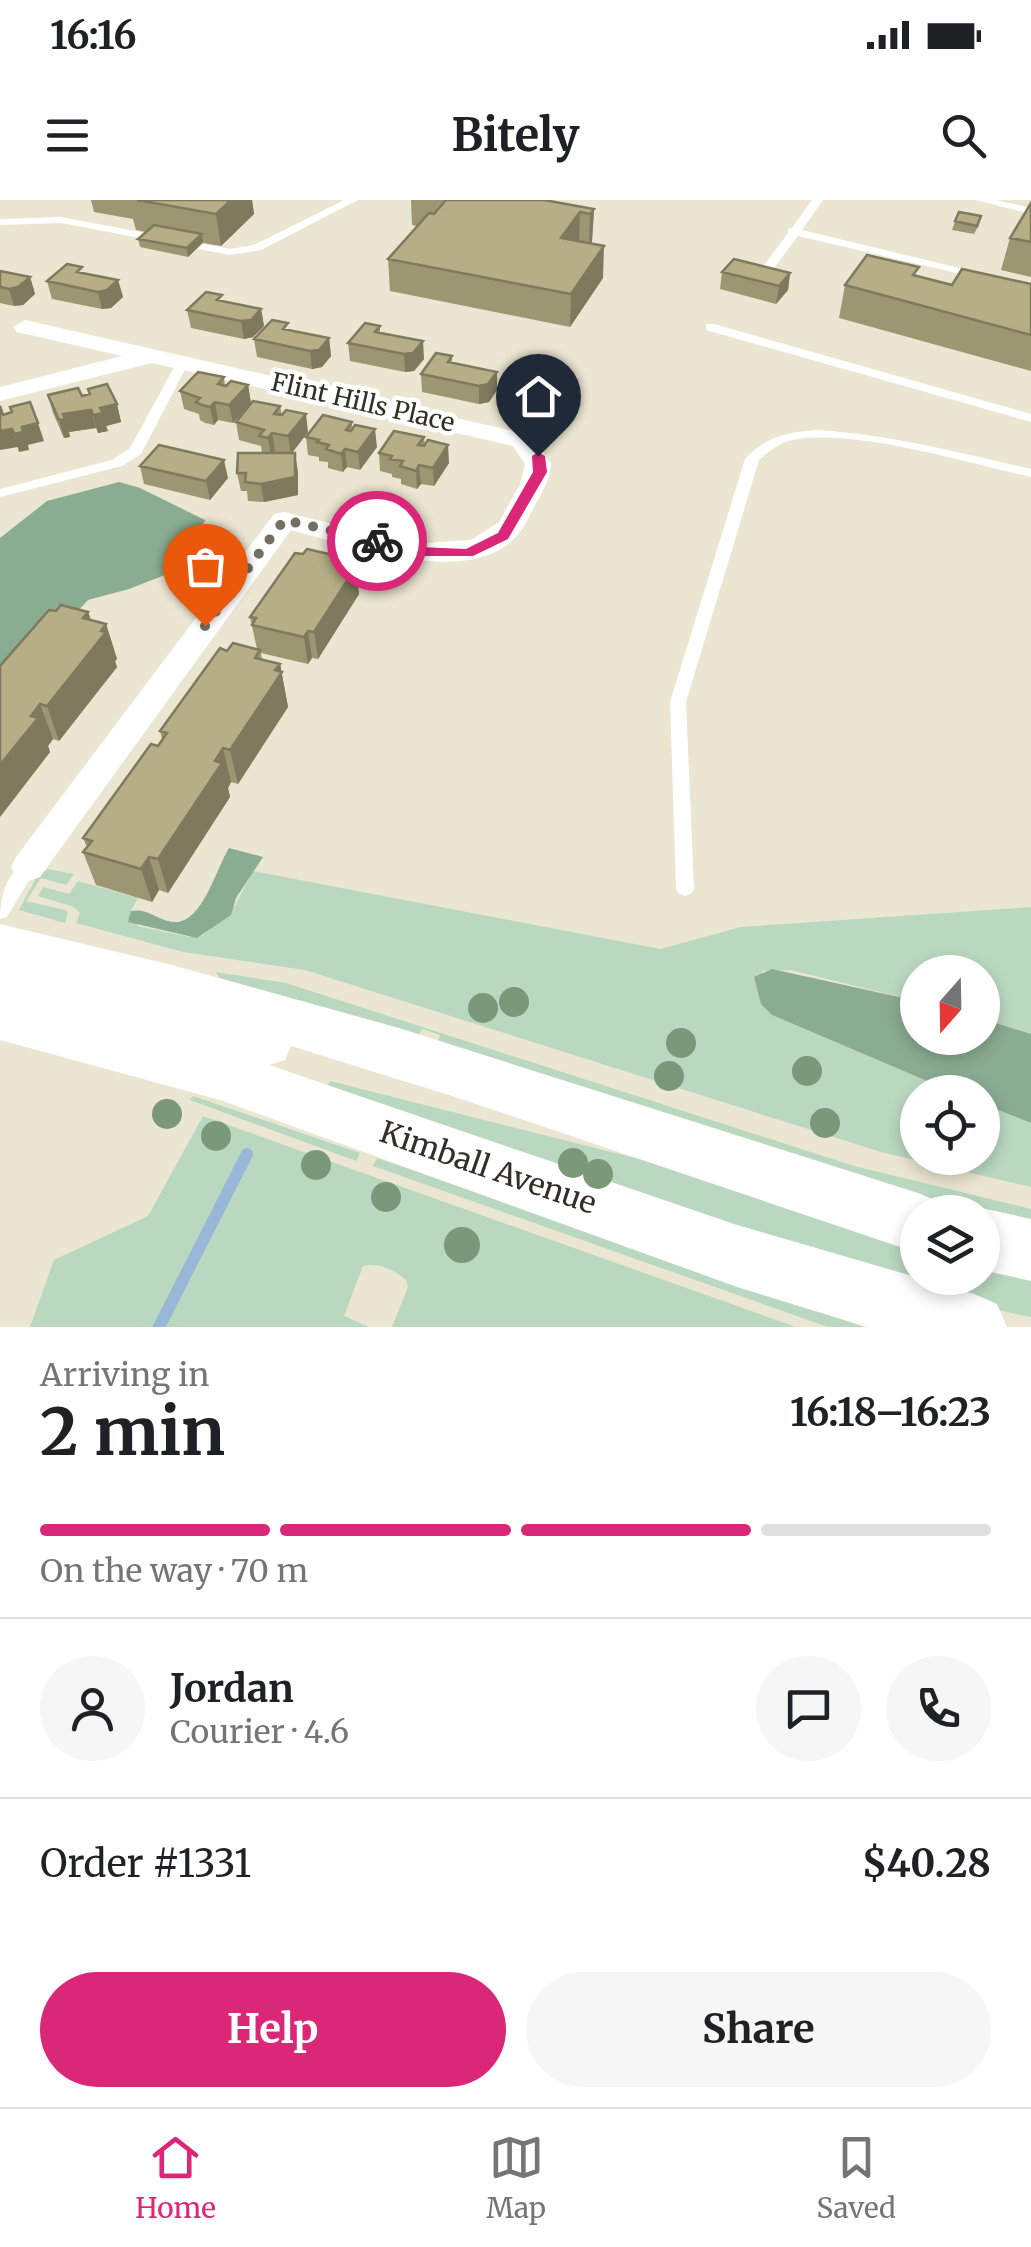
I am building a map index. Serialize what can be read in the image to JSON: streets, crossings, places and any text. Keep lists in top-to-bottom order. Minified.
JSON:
{"streets":{"main road":["Kimball Avenue"],"street":["Flint Hills Place"]},"north":"bottom","page":{"status":"16:16","header":"Bitely","heading":["2 min","Arriving in","16:18–16:23"],"panel":["Jordan","Courier · 4.6","Order #1331","$40.28"],"bar":"On the way · 70 m","buttons":["Help","Share"],"tabs":["Home","Map","Saved"]}}
